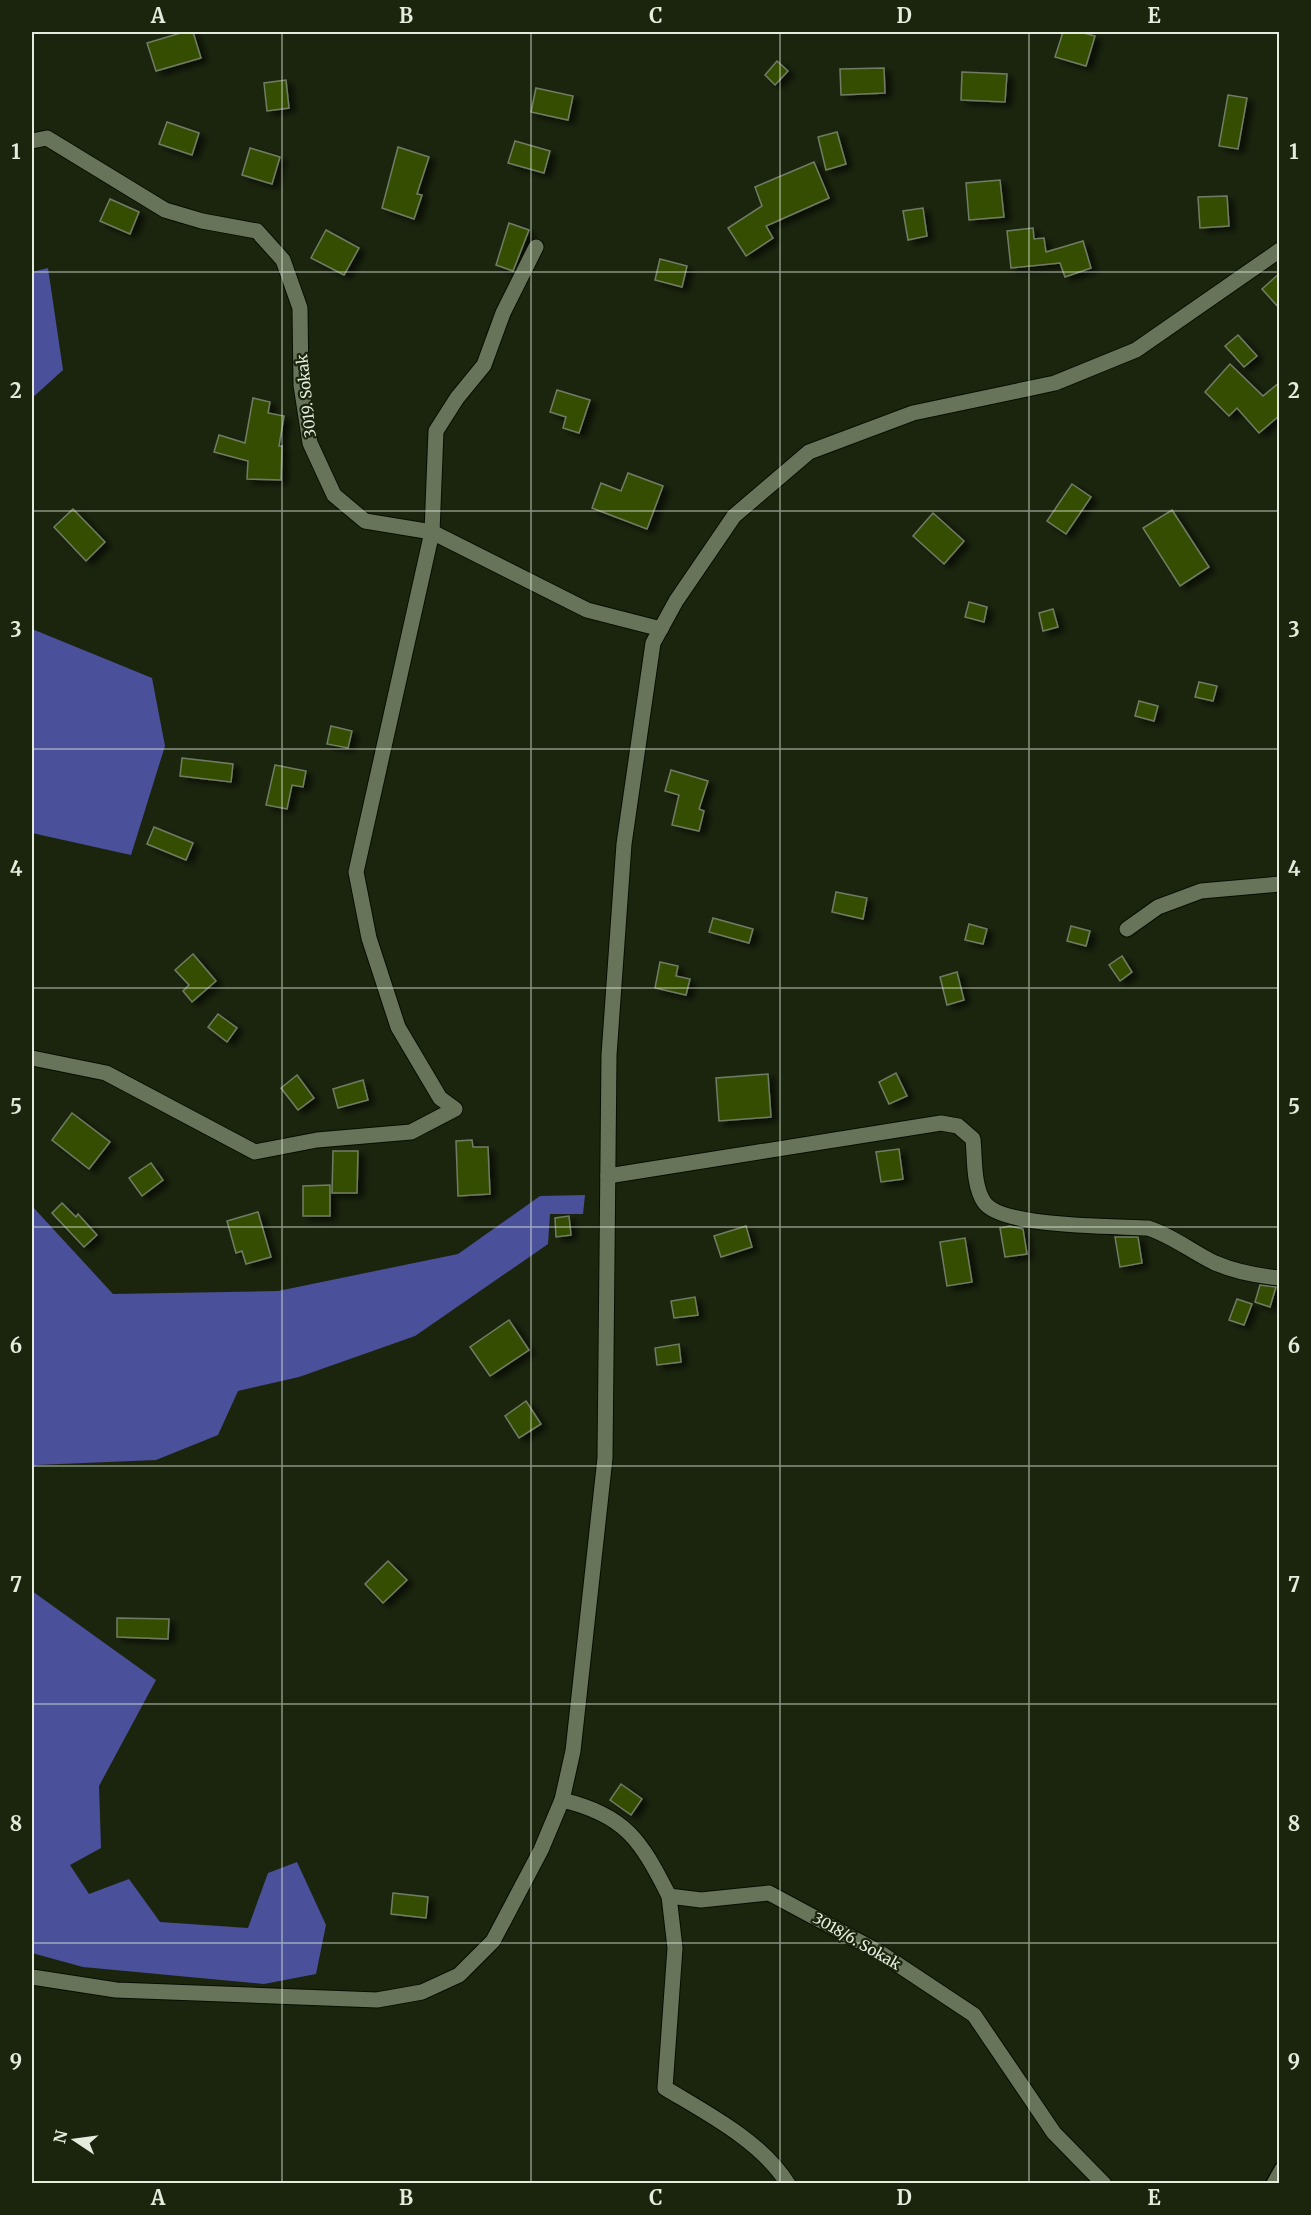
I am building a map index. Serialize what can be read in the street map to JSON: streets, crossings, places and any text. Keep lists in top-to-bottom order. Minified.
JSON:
{"streets":{"street":["3019. Sokak","3018/6. Sokak"]},"north":"left","grid":{"columns":["A","B","C","D","E"],"rows":["1","2","3","4","5","6","7","8","9"]}}
